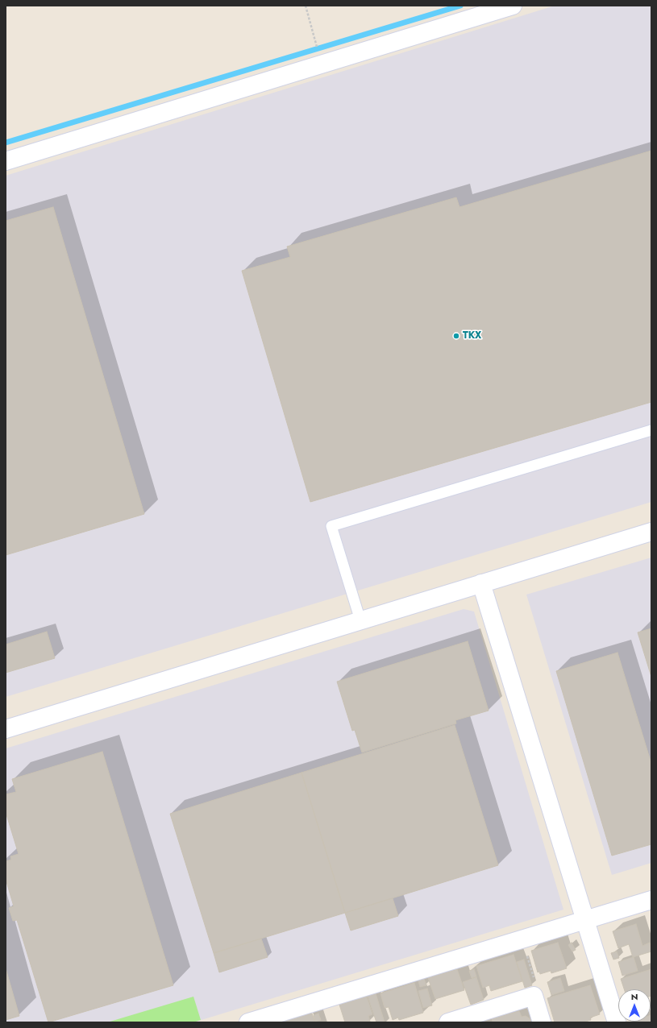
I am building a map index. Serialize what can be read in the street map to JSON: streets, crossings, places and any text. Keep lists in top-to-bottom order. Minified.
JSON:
{"places":["TKX"],"north":"top"}
